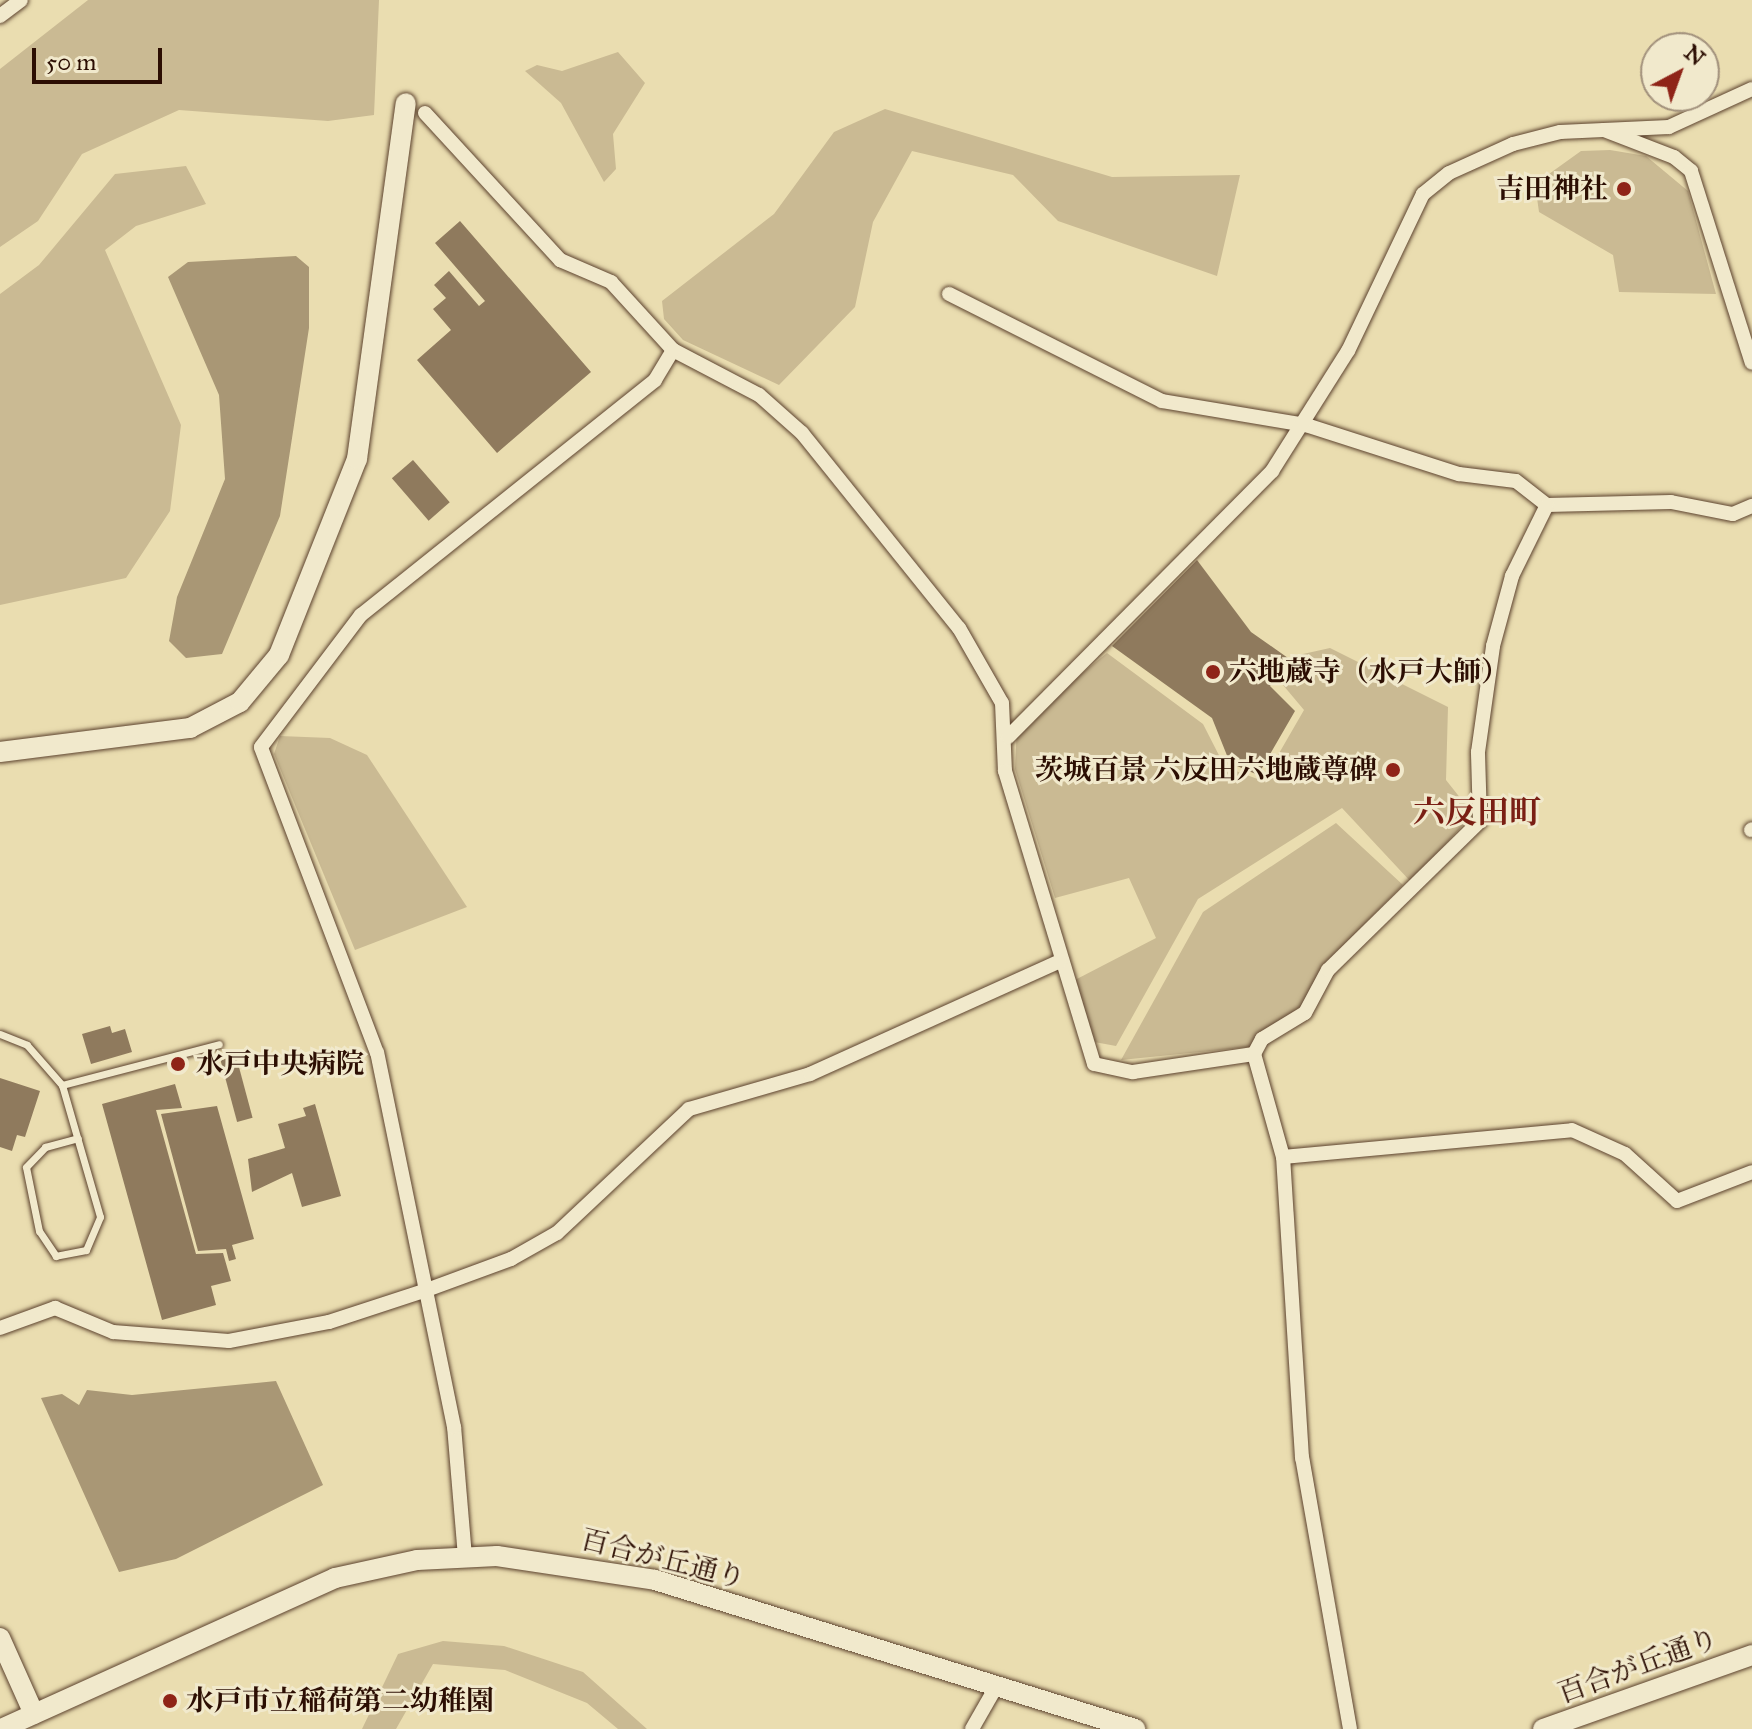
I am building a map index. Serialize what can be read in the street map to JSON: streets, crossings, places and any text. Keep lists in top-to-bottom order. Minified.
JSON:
{"streets":{"street":["百合が丘通り"]},"districts":["六反田町"],"places":["吉田神社","六地蔵寺（水戸大師）","茨城百景 六反田六地蔵尊碑","水戸中央病院","水戸市立稲荷第二幼稚園"],"scale_bar":"50 m","north":"top right"}
